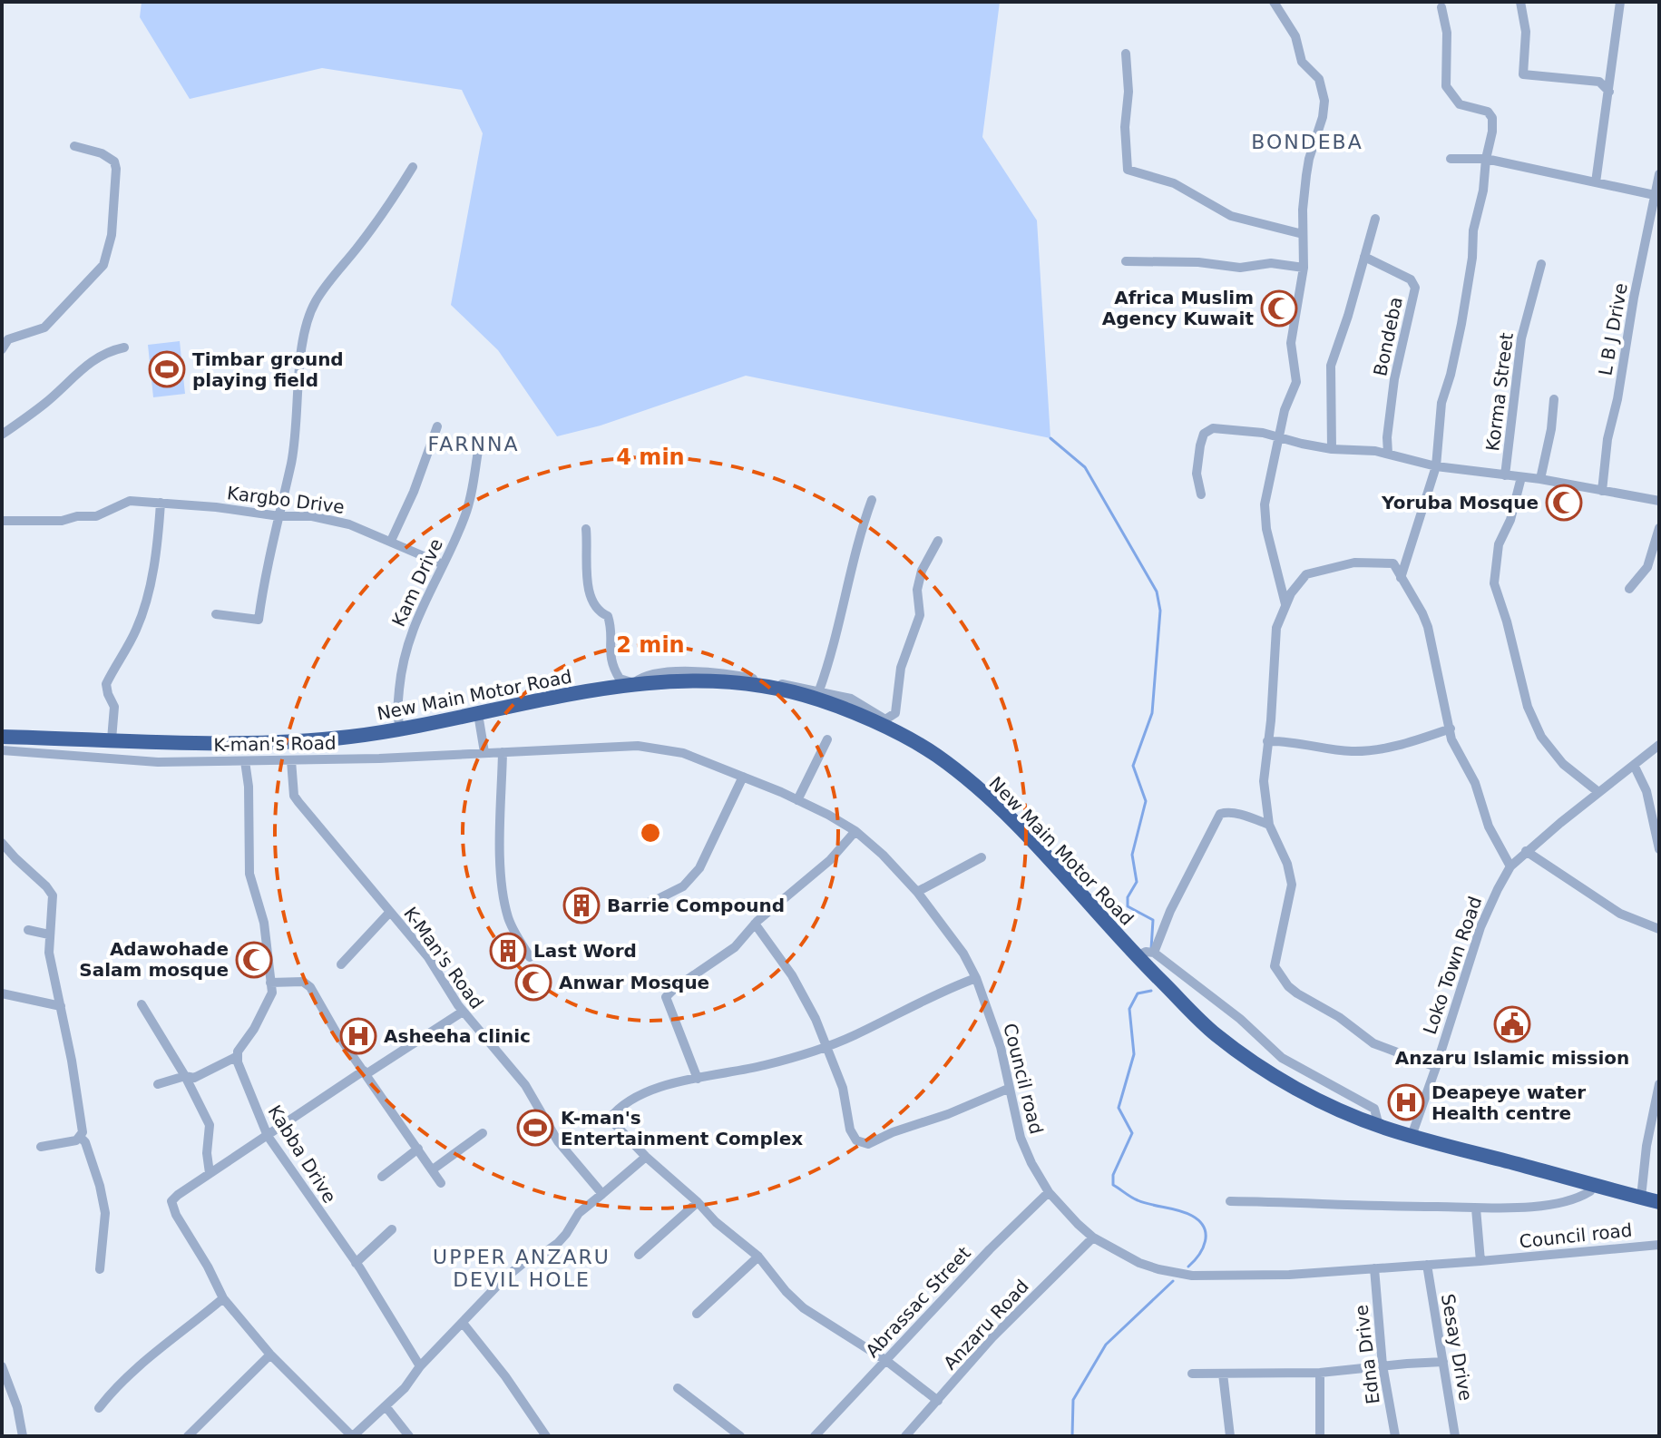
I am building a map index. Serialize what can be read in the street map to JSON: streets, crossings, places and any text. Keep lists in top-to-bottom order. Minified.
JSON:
{"streets":{"highway":["New Main Motor Road"],"street":["L B J Drive","Bondeba","Korma Street","Kargbo Drive","Kam Drive","K-man's Road","K-Man's Road","Loko Town Road","Council road","Kabba Drive","Abrassac Street","Anzaru Road","Sesay Drive","Edna Drive"]},"crossings":[["Kargbo Drive","Kam Drive"],["Kam Drive","New Main Motor Road"],["New Main Motor Road","K-man's Road"],["New Main Motor Road","Loko Town Road"],["K-man's Road","K-Man's Road"],["K-man's Road","Council road"],["Council road","Abrassac Street"],["Council road","Anzaru Road"],["Council road","Sesay Drive"],["Council road","Edna Drive"]],"districts":["BONDEBA","FARNNA","UPPER ANZARU DEVIL HOLE"],"places":{"mosque":["Africa Muslim Agency Kuwait","Yoruba Mosque","Adawohade Salam mosque","Anwar Mosque"],"sports":["Timbar ground playing field","K-man's Entertainment Complex"],"building":["Barrie Compound","Last Word"],"public building":["Anzaru Islamic mission"],"hospital":["Asheeha clinic","Deapeye water Health centre"]},"rings":["4 min","2 min"]}
